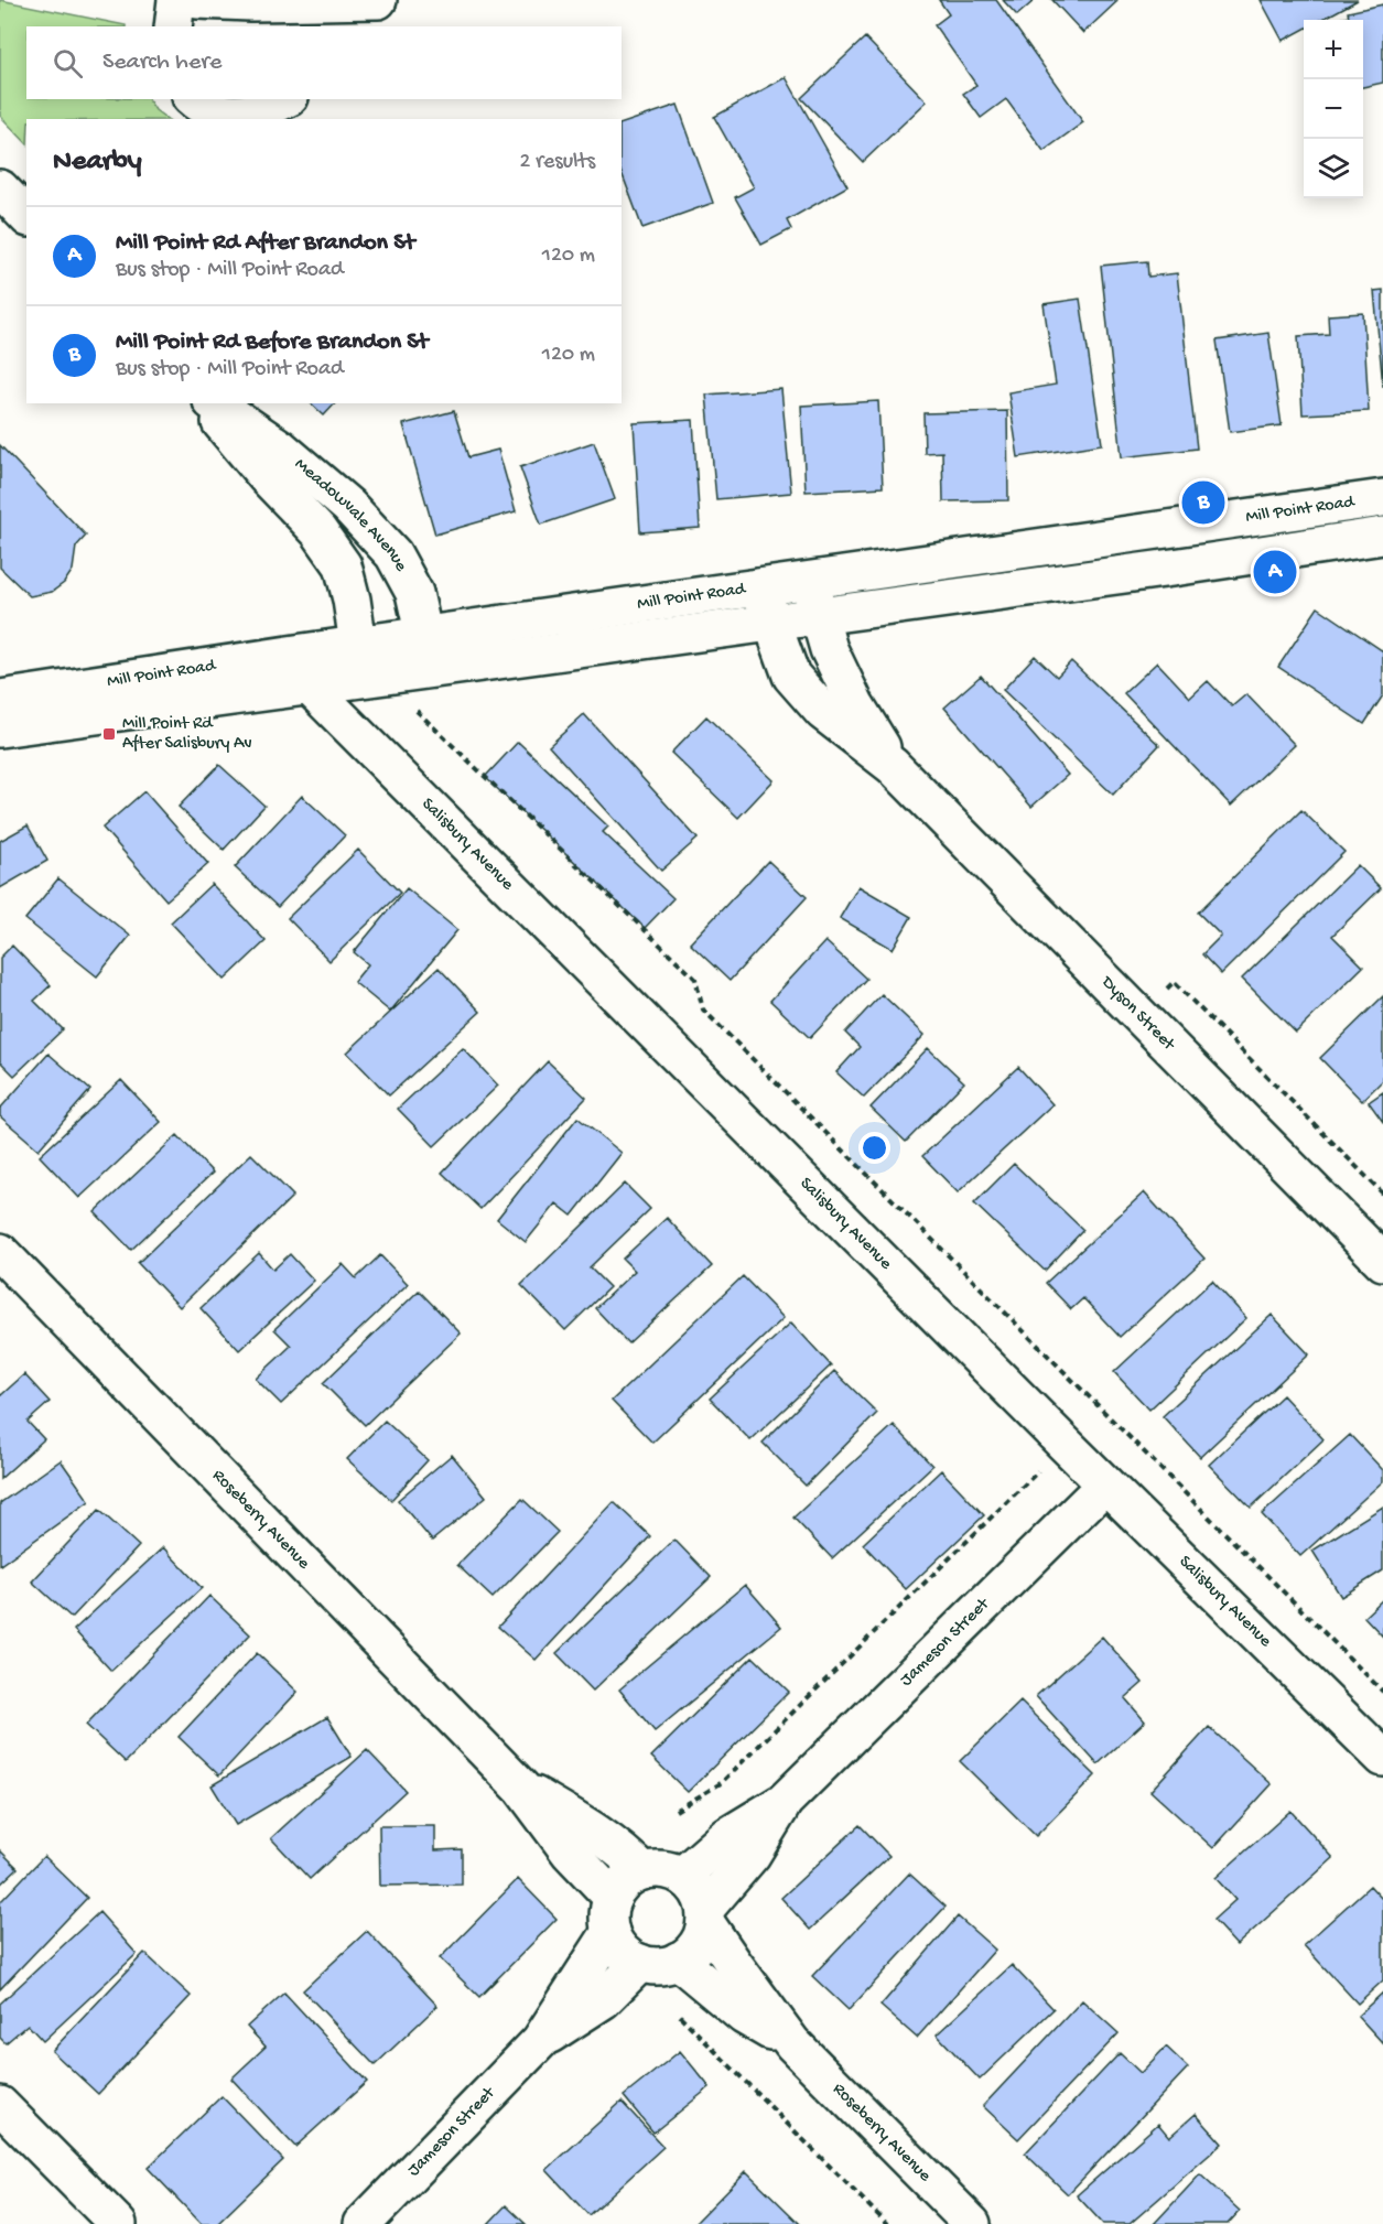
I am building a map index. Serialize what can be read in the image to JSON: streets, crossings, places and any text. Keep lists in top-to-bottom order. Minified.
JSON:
{"streets":{"street":["Mill Point Road","Meadowvale Avenue","Salisbury Avenue","Dyson Street","Roseberry Avenue","Jameson Street"]},"crossings":[["Mill Point Road","Meadowvale Avenue"],["Mill Point Road","Salisbury Avenue"],["Mill Point Road","Dyson Street"],["Salisbury Avenue","Jameson Street"],["Roseberry Avenue","Jameson Street"]],"places":{"transit":["Mill Point Rd After Salisbury Av"]},"page":{"map_buttons":["+","−"],"search":"Search here","heading":["Nearby","2 results"],"list":[{"mark":"A","name":"Mill Point Rd After Brandon St","note":"Bus stop · Mill Point Road","value":"120 m"},{"mark":"B","name":"Mill Point Rd Before Brandon St","note":"Bus stop · Mill Point Road","value":"120 m"}],"pins":["B","A"]}}
